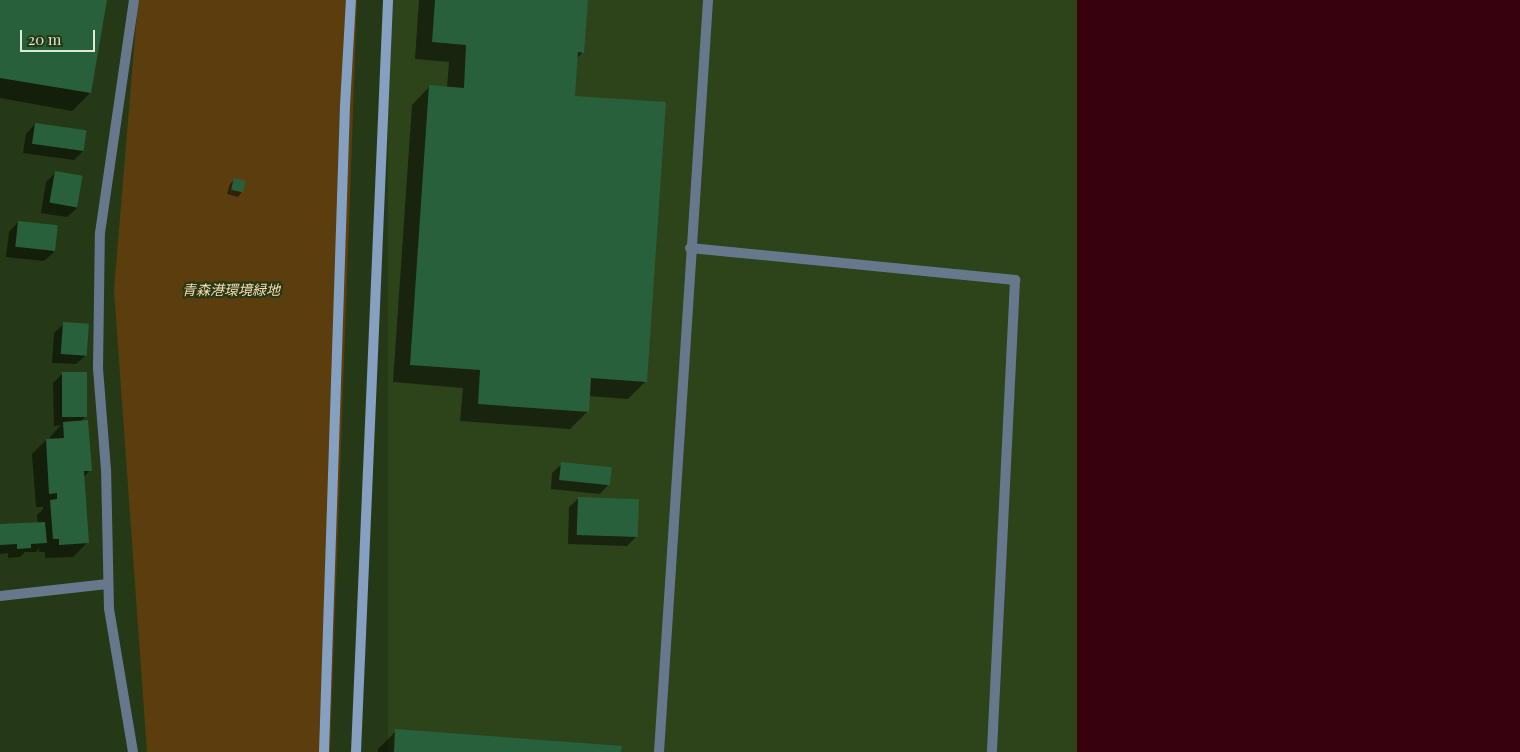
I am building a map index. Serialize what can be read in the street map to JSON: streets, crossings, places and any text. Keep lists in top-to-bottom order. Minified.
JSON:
{"parks":["青森港環境緑地"],"scale_bar":"20 m"}
